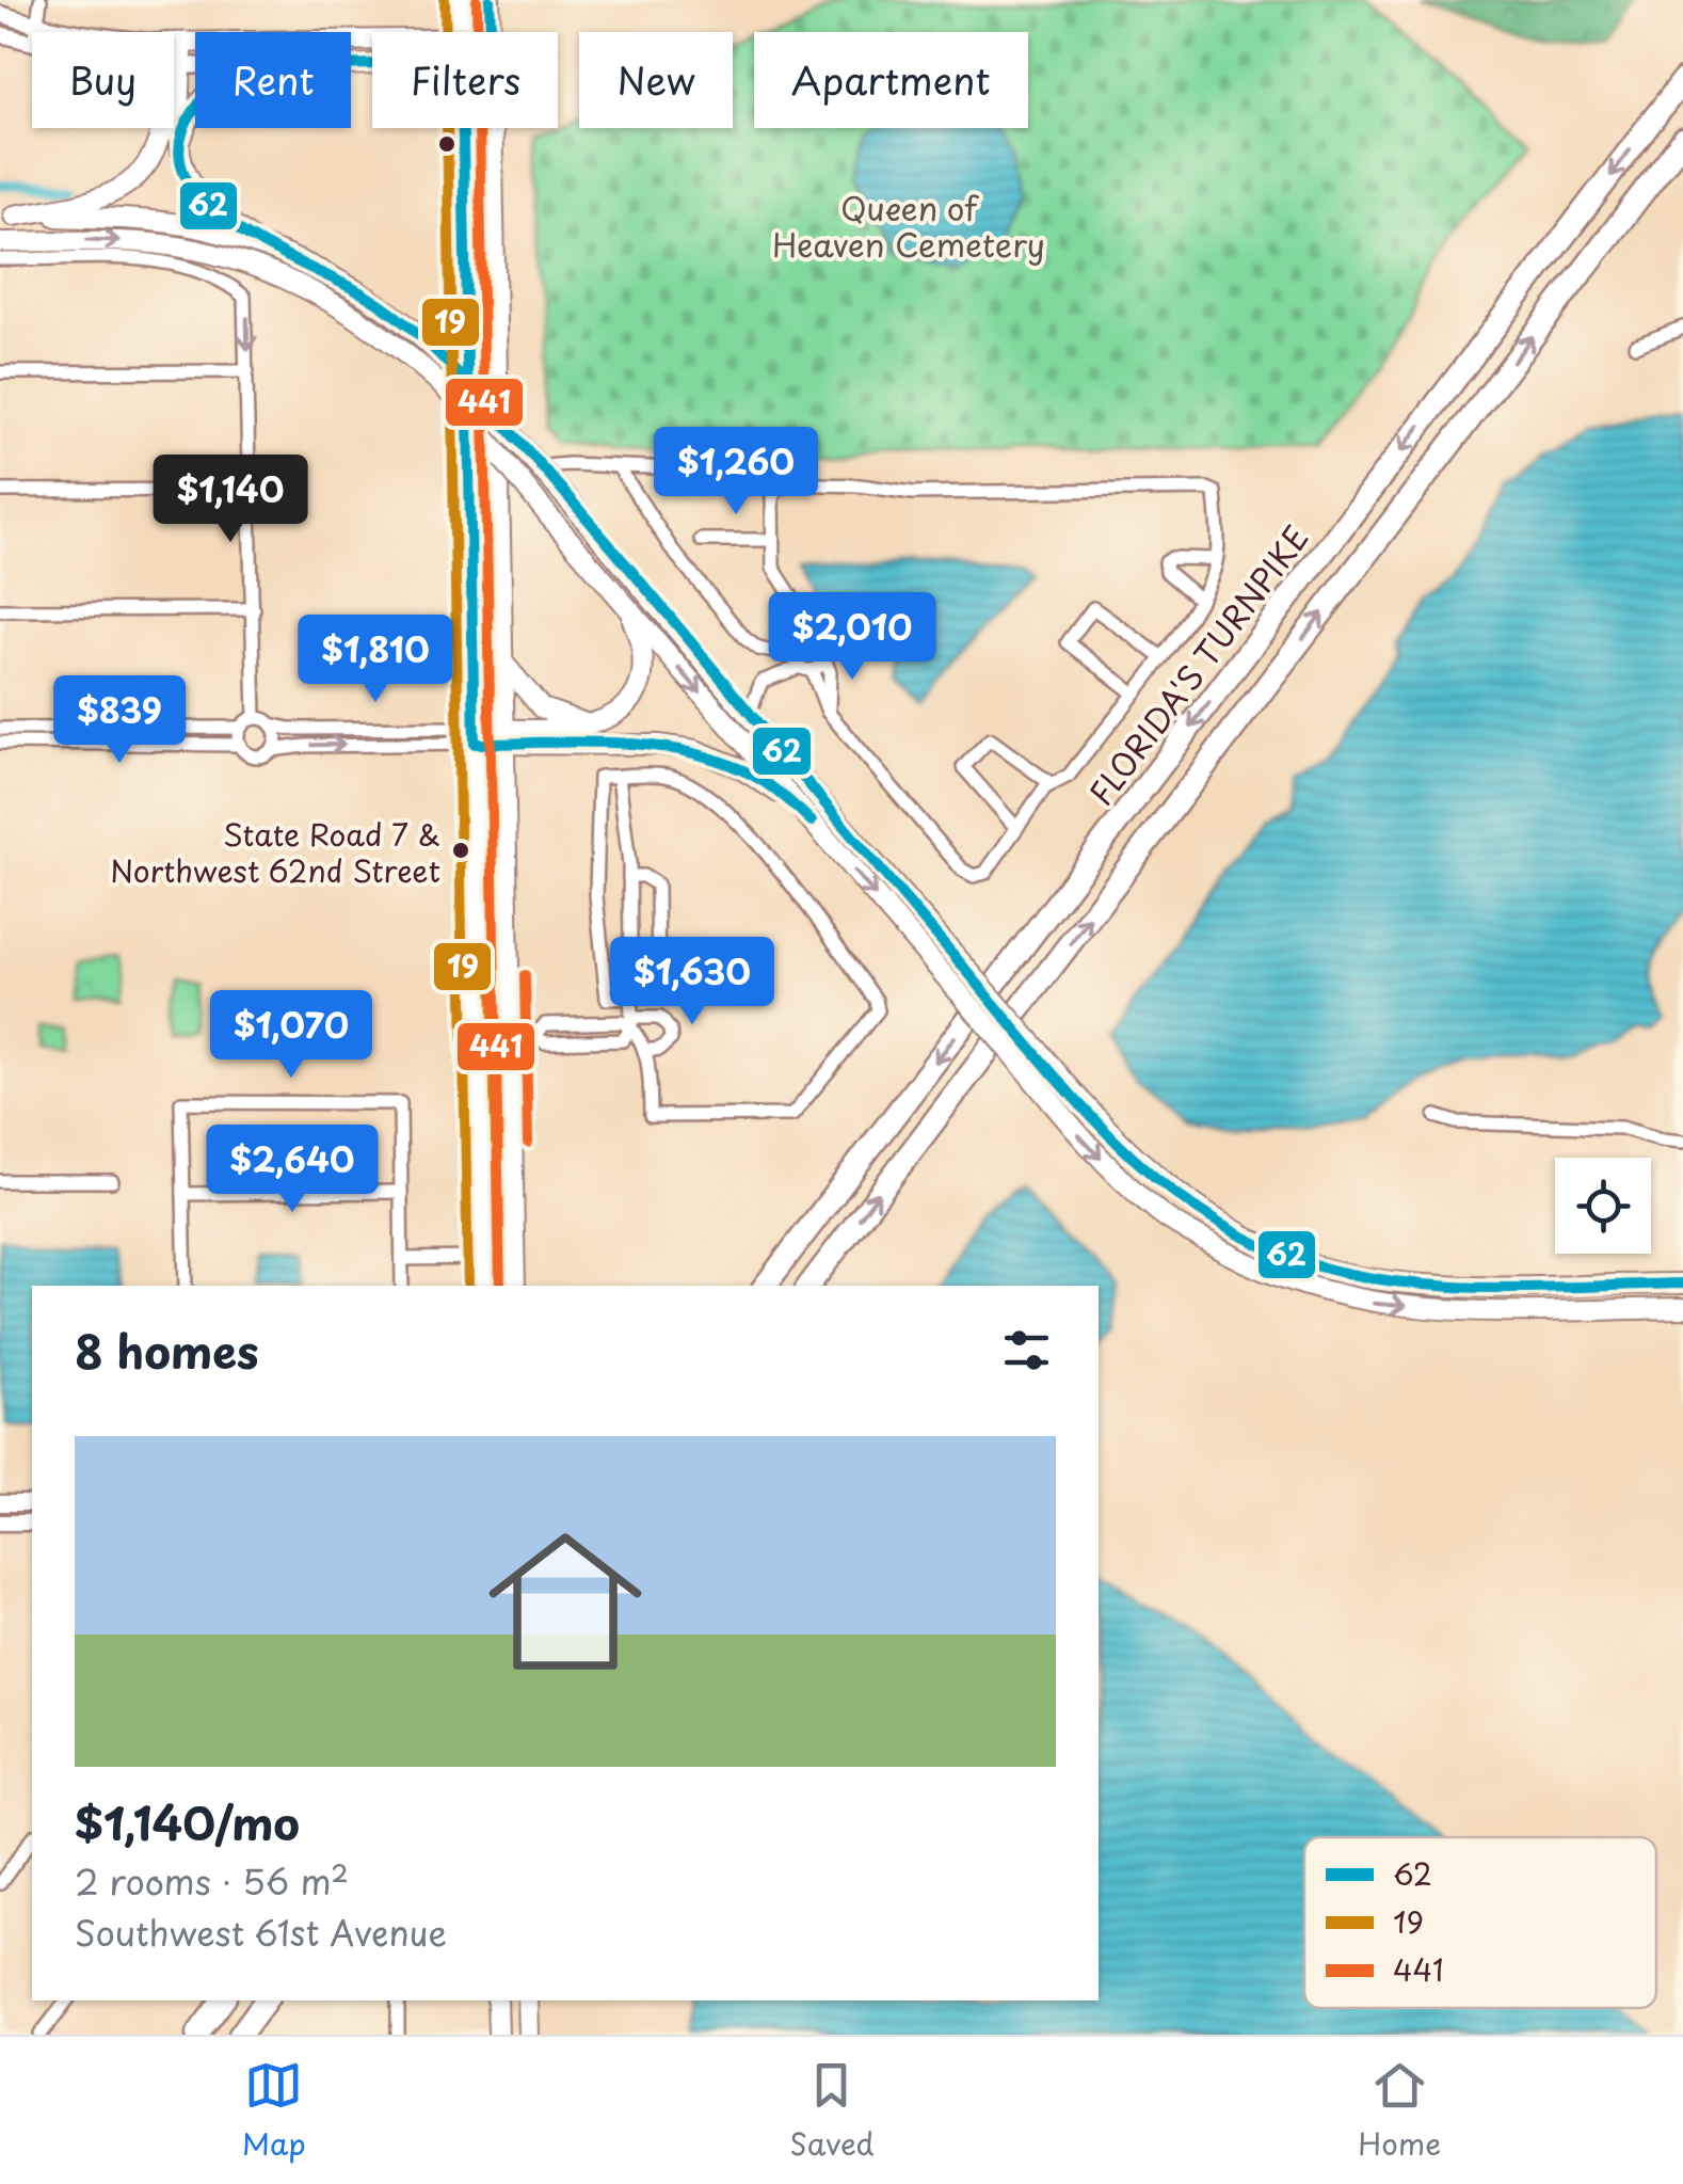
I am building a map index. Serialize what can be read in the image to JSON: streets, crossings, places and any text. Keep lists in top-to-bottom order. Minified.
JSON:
{"streets":{"highway":["FLORIDA'S TURNPIKE"]},"parks":["Queen of Heaven Cemetery"],"places":["State Road 7 & Northwest 62nd Street"],"lines":["transit line 62","transit line 19","transit line 441"],"legend":["62","19","441"],"page":{"chip":["Buy","Rent","Filters","New","Apartment"],"price":["$1,260","$1,140","$2,010","$1,810","$839","$1,630","$1,070","$2,640"],"heading":"8 homes","list":[{"name":"$1,140/mo","note":"2 rooms · 56 m² · Southwest 61st Avenue"}],"tabs":["Map","Saved","Home"]}}
